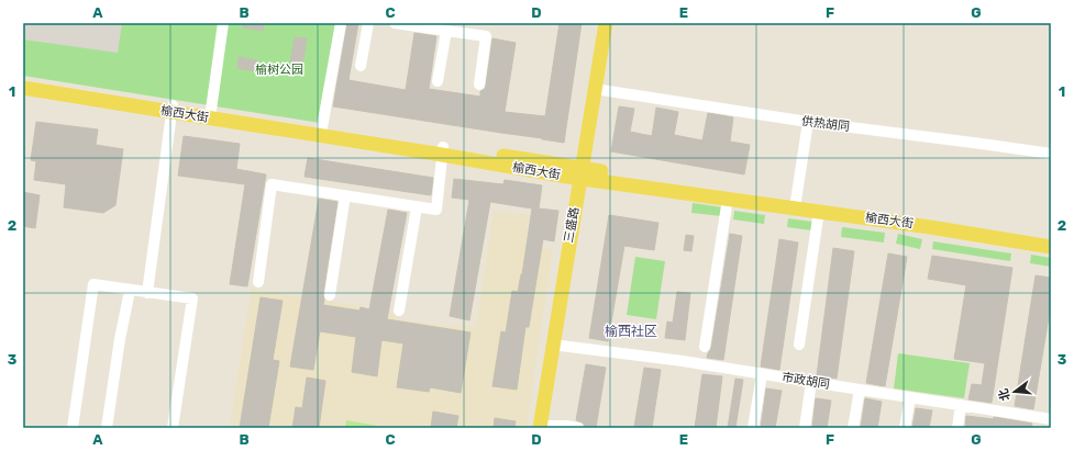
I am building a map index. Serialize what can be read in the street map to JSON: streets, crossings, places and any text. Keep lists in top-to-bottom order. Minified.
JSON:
{"streets":{"main road":["榆西大街","三盛路"],"street":["供热胡同","市政胡同"]},"crossings":[["榆西大街","三盛路"],["供热胡同","三盛路"],["三盛路","市政胡同"]],"districts":["榆西社区"],"parks":["榆树公园"],"north":"left","grid":{"columns":["A","B","C","D","E","F","G"],"rows":["1","2","3"]}}
